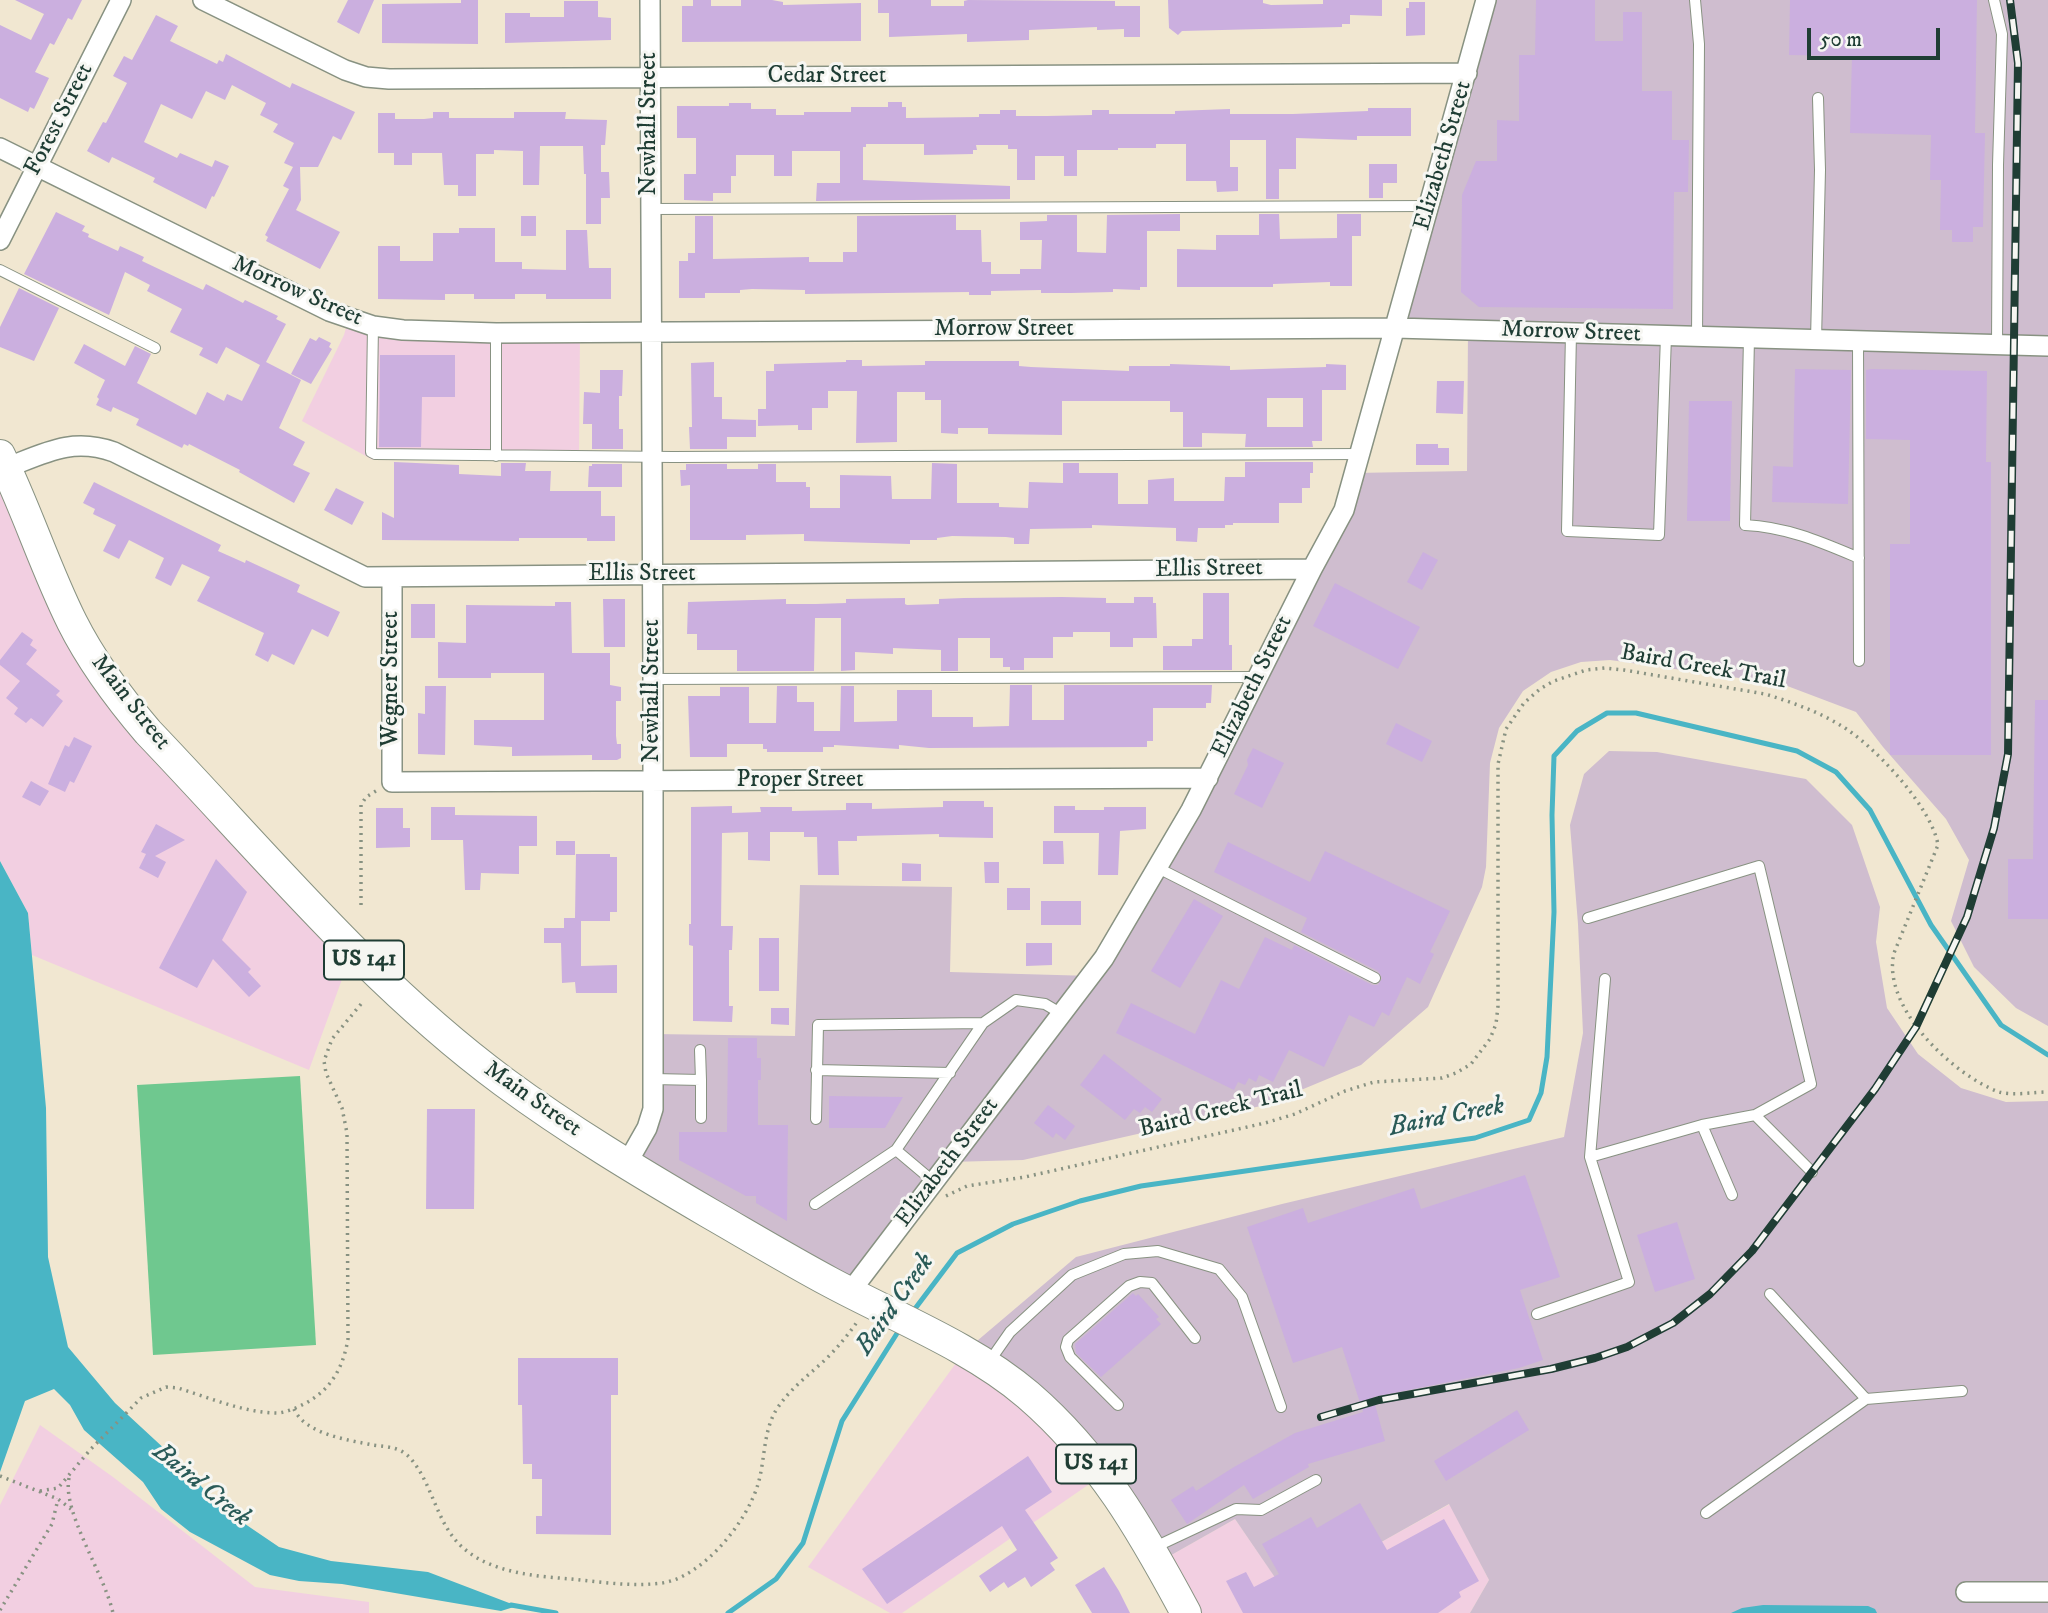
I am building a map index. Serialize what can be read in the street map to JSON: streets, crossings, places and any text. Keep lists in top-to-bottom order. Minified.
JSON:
{"streets":{"main road":["Main Street","US 141"],"street":["Cedar Street","Forest Street","Newhall Street","Elizabeth Street","Morrow Street","Ellis Street","Wegner Street","Proper Street"],"path":["Baird Creek Trail"]},"crossings":[["Cedar Street","Newhall Street"],["Cedar Street","Elizabeth Street"],["Forest Street","Morrow Street"],["Newhall Street","Morrow Street"],["Newhall Street","Ellis Street"],["Newhall Street","Main Street"],["Newhall Street","Proper Street"],["Elizabeth Street","Morrow Street"],["Elizabeth Street","Ellis Street"],["Elizabeth Street","Main Street"],["Elizabeth Street","Proper Street"],["Ellis Street","Wegner Street"],["Ellis Street","Main Street"],["Wegner Street","Proper Street"]],"water":["Baird Creek"],"scale_bar":"50 m"}
